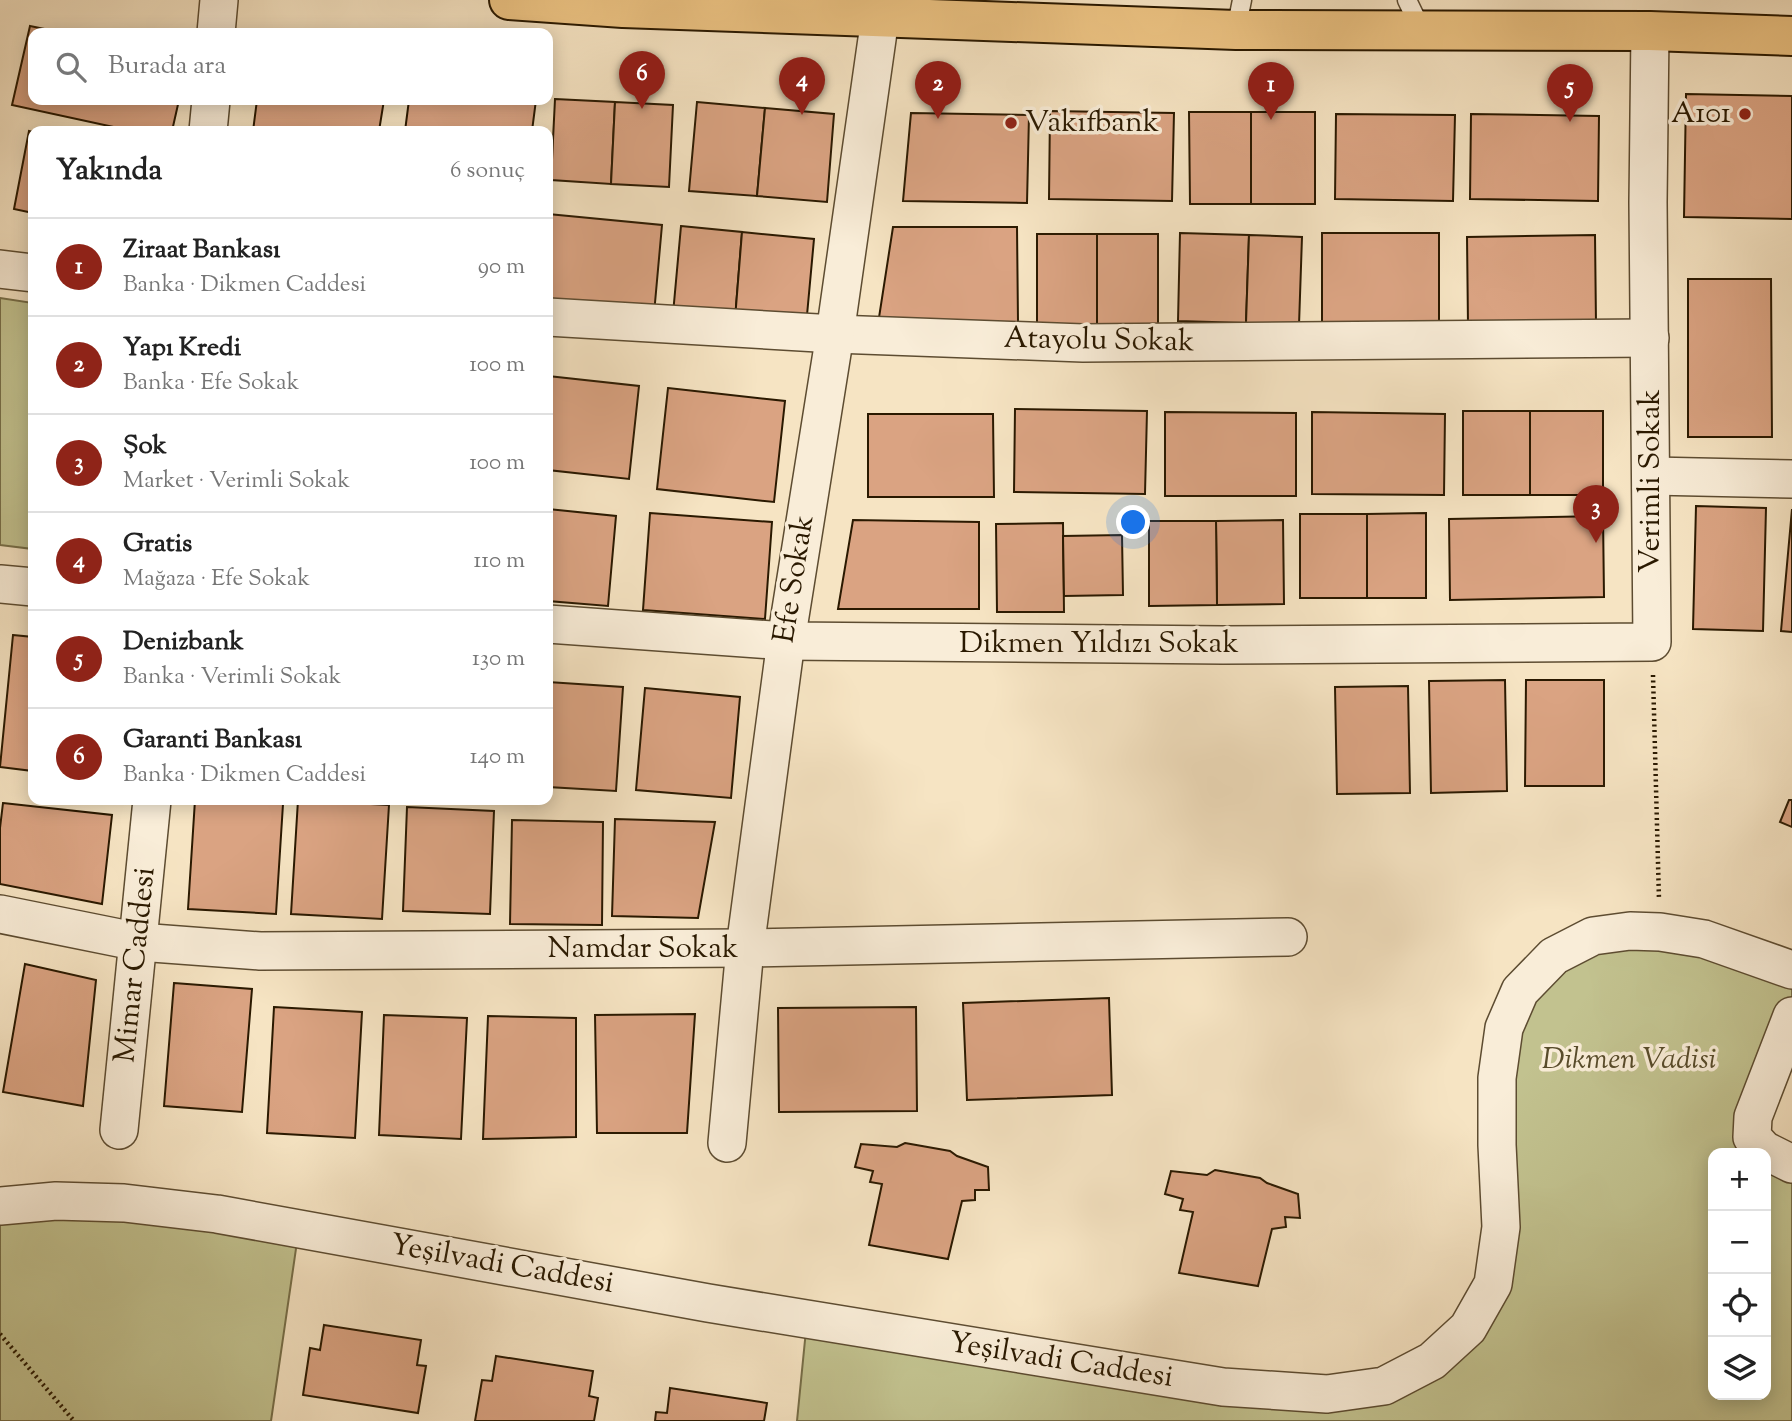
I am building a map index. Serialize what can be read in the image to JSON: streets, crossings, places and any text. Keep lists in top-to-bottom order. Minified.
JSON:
{"streets":{"street":["Atayolu Sokak","Verimli Sokak","Efe Sokak","Dikmen Yıldızı Sokak","Namdar Sokak","Mimar Caddesi","Yeşilvadi Caddesi"]},"crossings":[["Atayolu Sokak","Verimli Sokak"],["Atayolu Sokak","Efe Sokak"],["Verimli Sokak","Dikmen Yıldızı Sokak"],["Efe Sokak","Dikmen Yıldızı Sokak"],["Efe Sokak","Namdar Sokak"],["Namdar Sokak","Mimar Caddesi"]],"parks":["Dikmen Vadisi"],"places":["A101","Vakıfbank"],"page":{"search":"Burada ara","pins":["6","4","2","1","5","3"],"heading":["Yakında","6 sonuç"],"list":[{"mark":"1","name":"Ziraat Bankası","note":"Banka · Dikmen Caddesi","value":"90 m"},{"mark":"2","name":"Yapı Kredi","note":"Banka · Efe Sokak","value":"100 m"},{"mark":"3","name":"Şok","note":"Market · Verimli Sokak","value":"100 m"},{"mark":"4","name":"Gratis","note":"Mağaza · Efe Sokak","value":"110 m"},{"mark":"5","name":"Denizbank","note":"Banka · Verimli Sokak","value":"130 m"},{"mark":"6","name":"Garanti Bankası","note":"Banka · Dikmen Caddesi","value":"140 m"}],"map_buttons":["+","−"]}}
